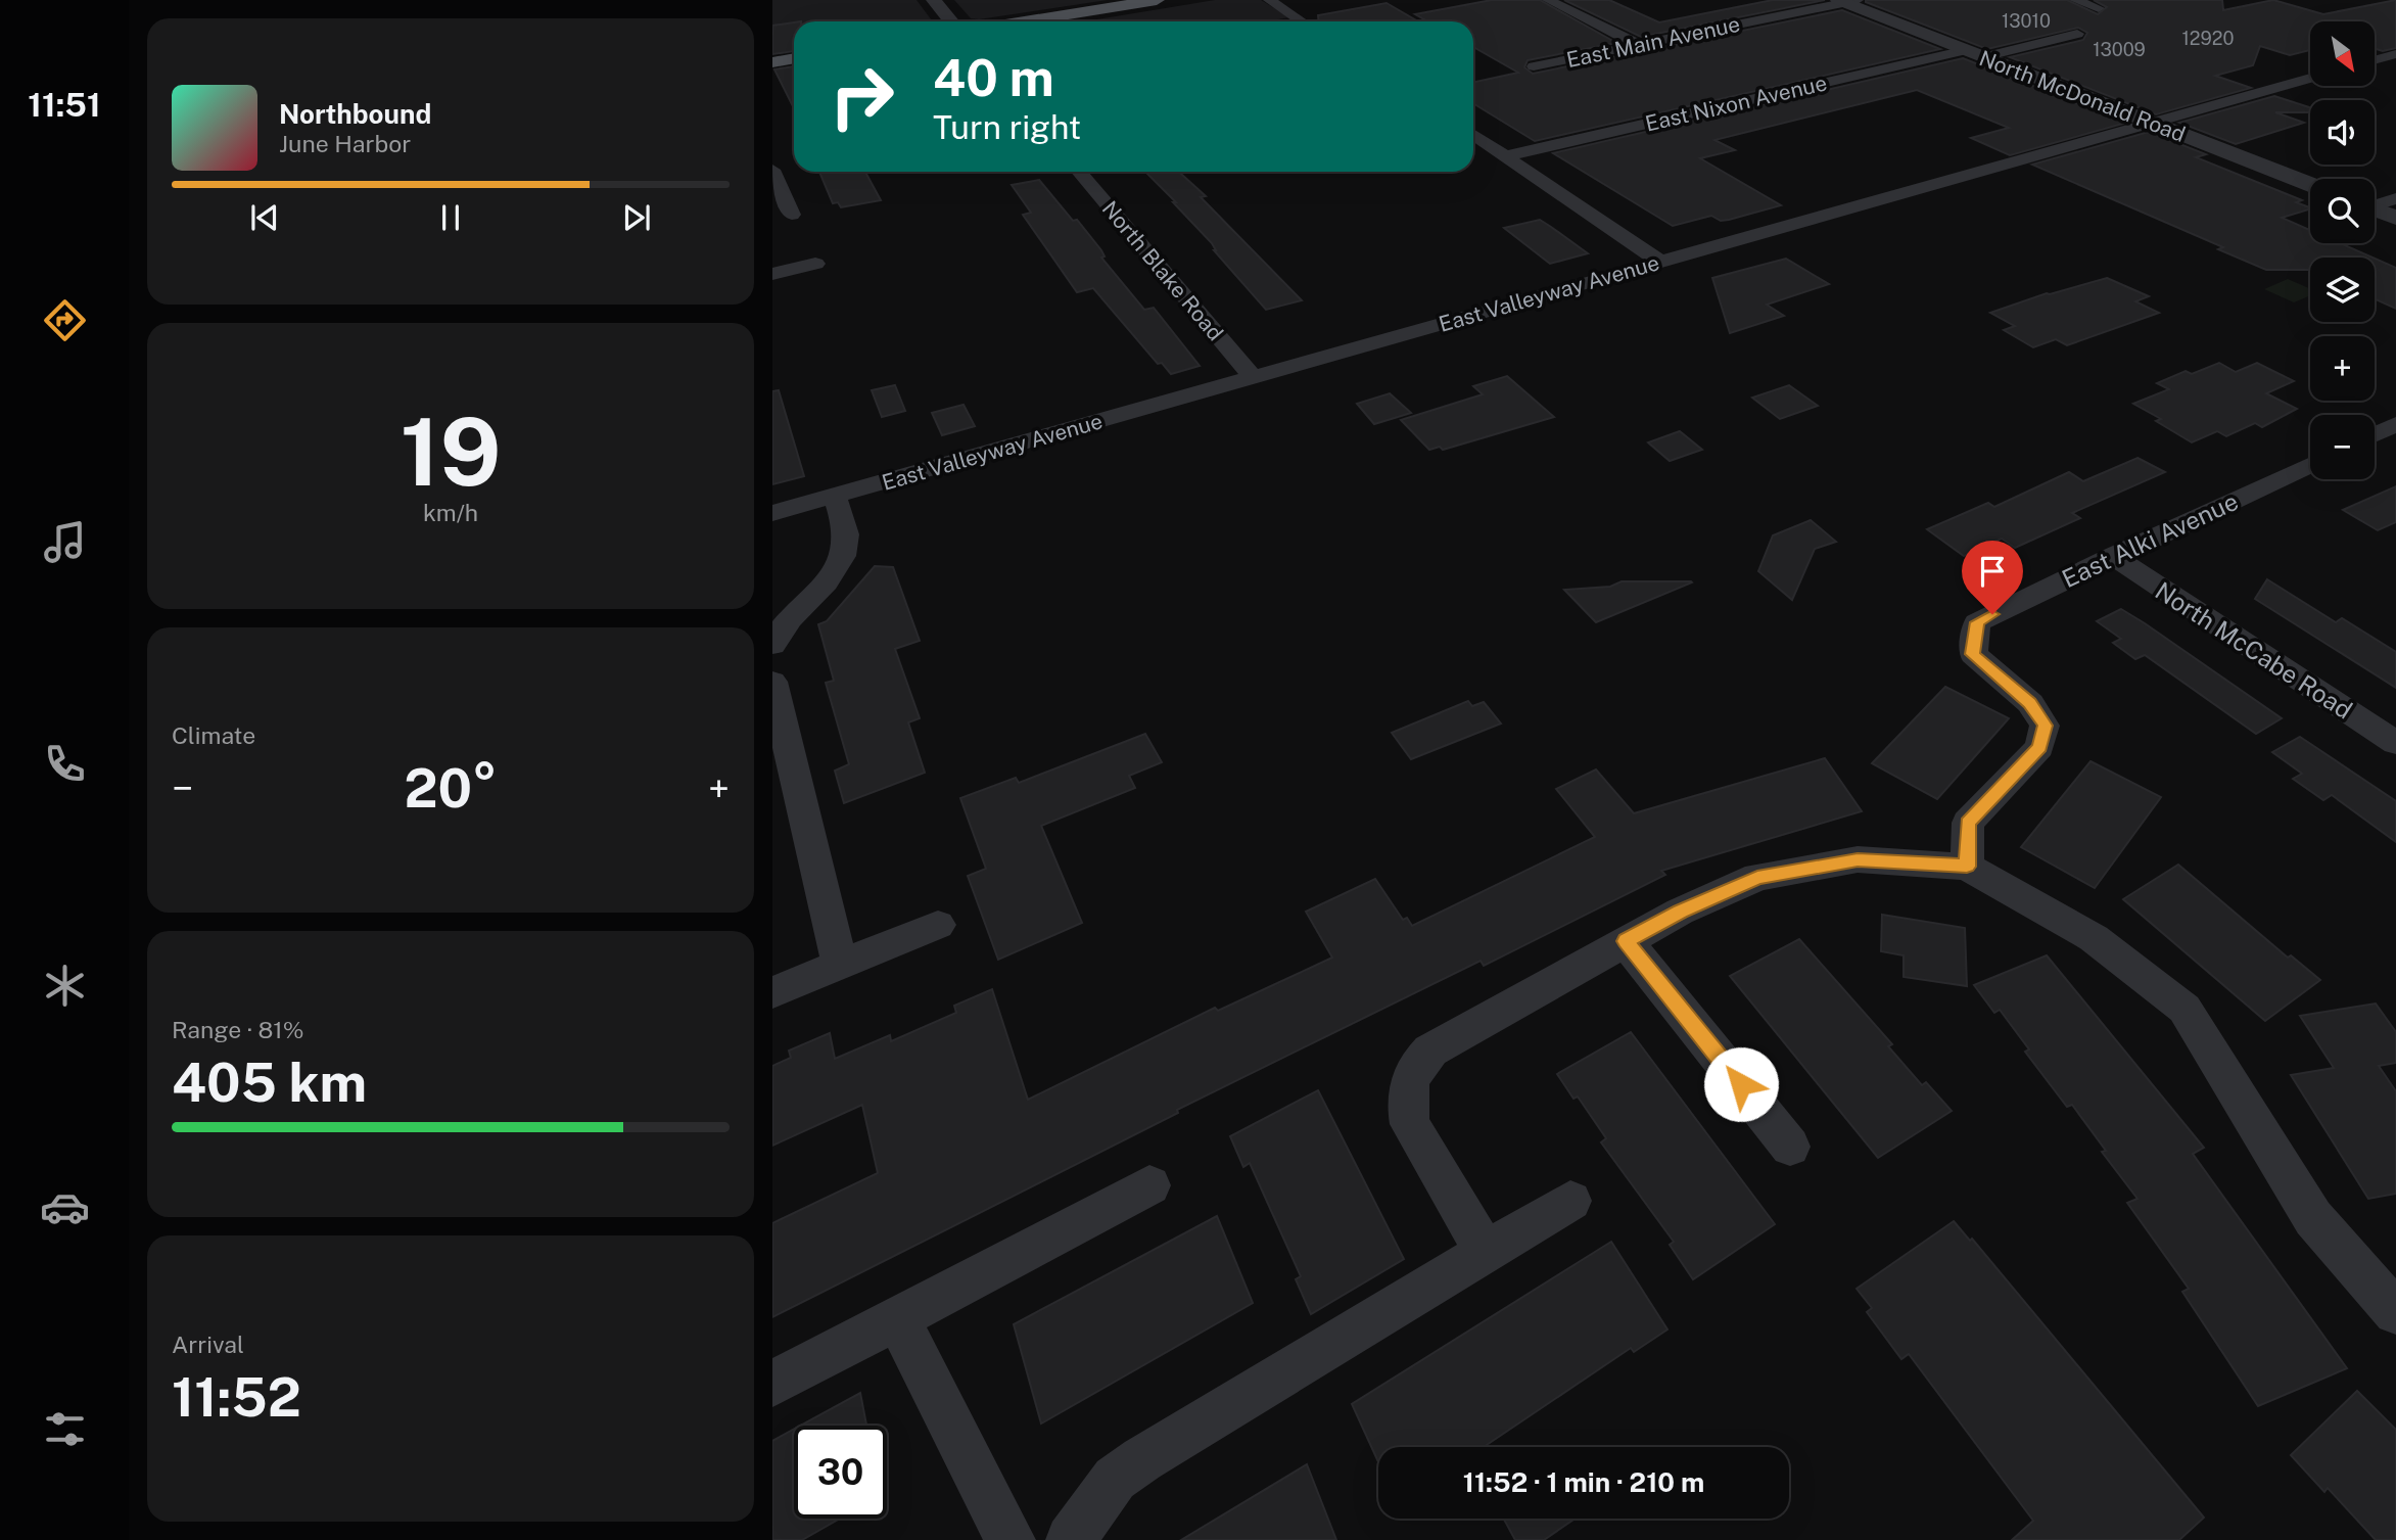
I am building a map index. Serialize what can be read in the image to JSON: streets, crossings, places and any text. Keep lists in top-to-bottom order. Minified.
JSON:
{"streets":{"street":["East Main Avenue","North McDonald Road","East Nixon Avenue","North Blake Road","East Valleyway Avenue","East Alki Avenue","North McCabe Road"]},"crossings":[["East Main Avenue","North McDonald Road"],["North McDonald Road","East Nixon Avenue"],["North McDonald Road","East Valleyway Avenue"],["North Blake Road","East Valleyway Avenue"],["East Alki Avenue","North McCabe Road"]],"house_numbers":["13010","12920","13009"],"north":"bottom right","page":{"tabs":"11:51","map_buttons":["+","−"],"turn":["40 m","Turn right"],"song":["Northbound","June Harbor"],"tile":[["19","km/h"],"Climate",["Range · 81%","405 km"],["Arrival","11:52"]],"heat":["−","20°","+"],"limit":"30","trip":"11:52 · 1 min · 210 m"}}
